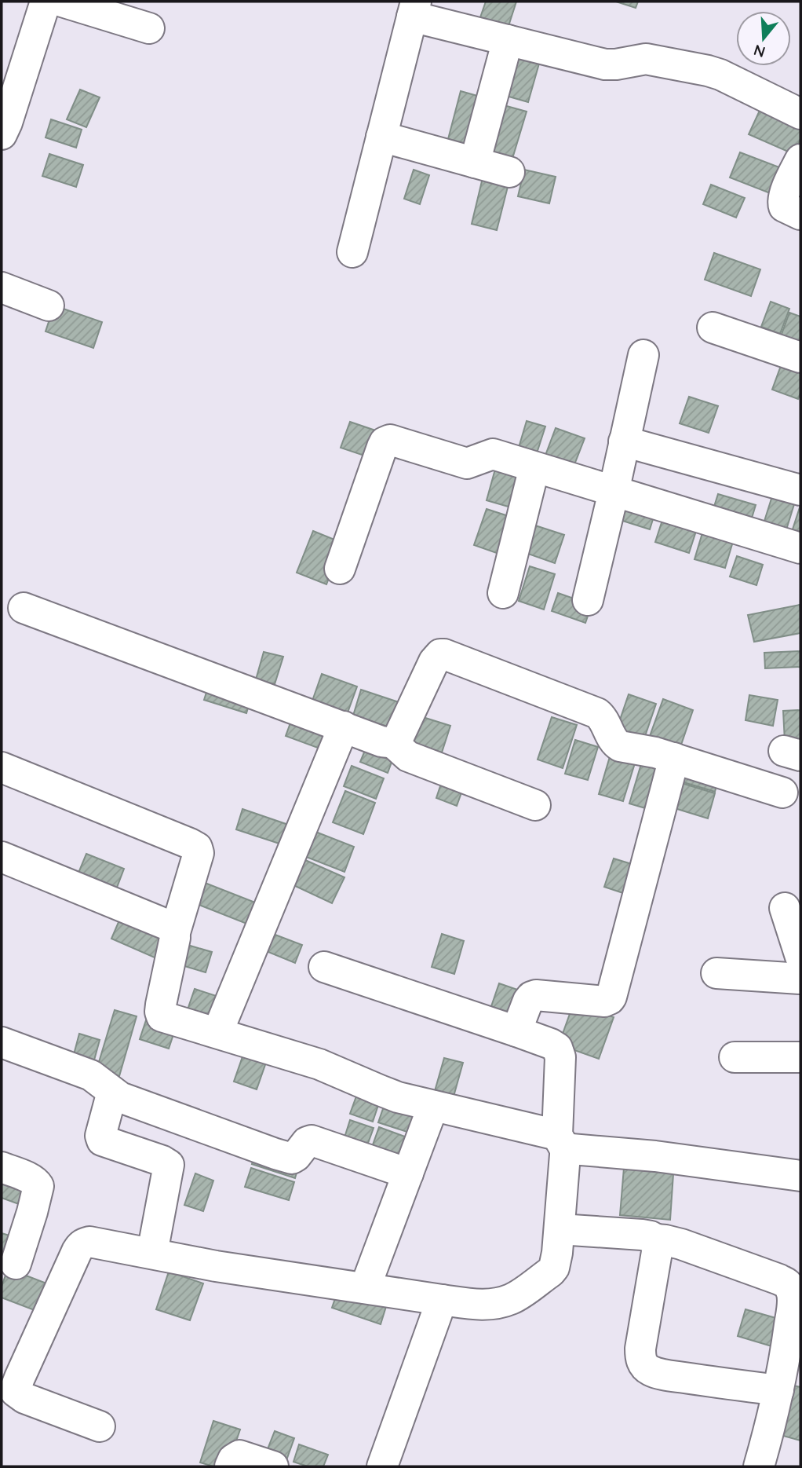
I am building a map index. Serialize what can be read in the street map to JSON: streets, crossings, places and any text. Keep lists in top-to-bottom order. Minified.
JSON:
{"north":"bottom"}
